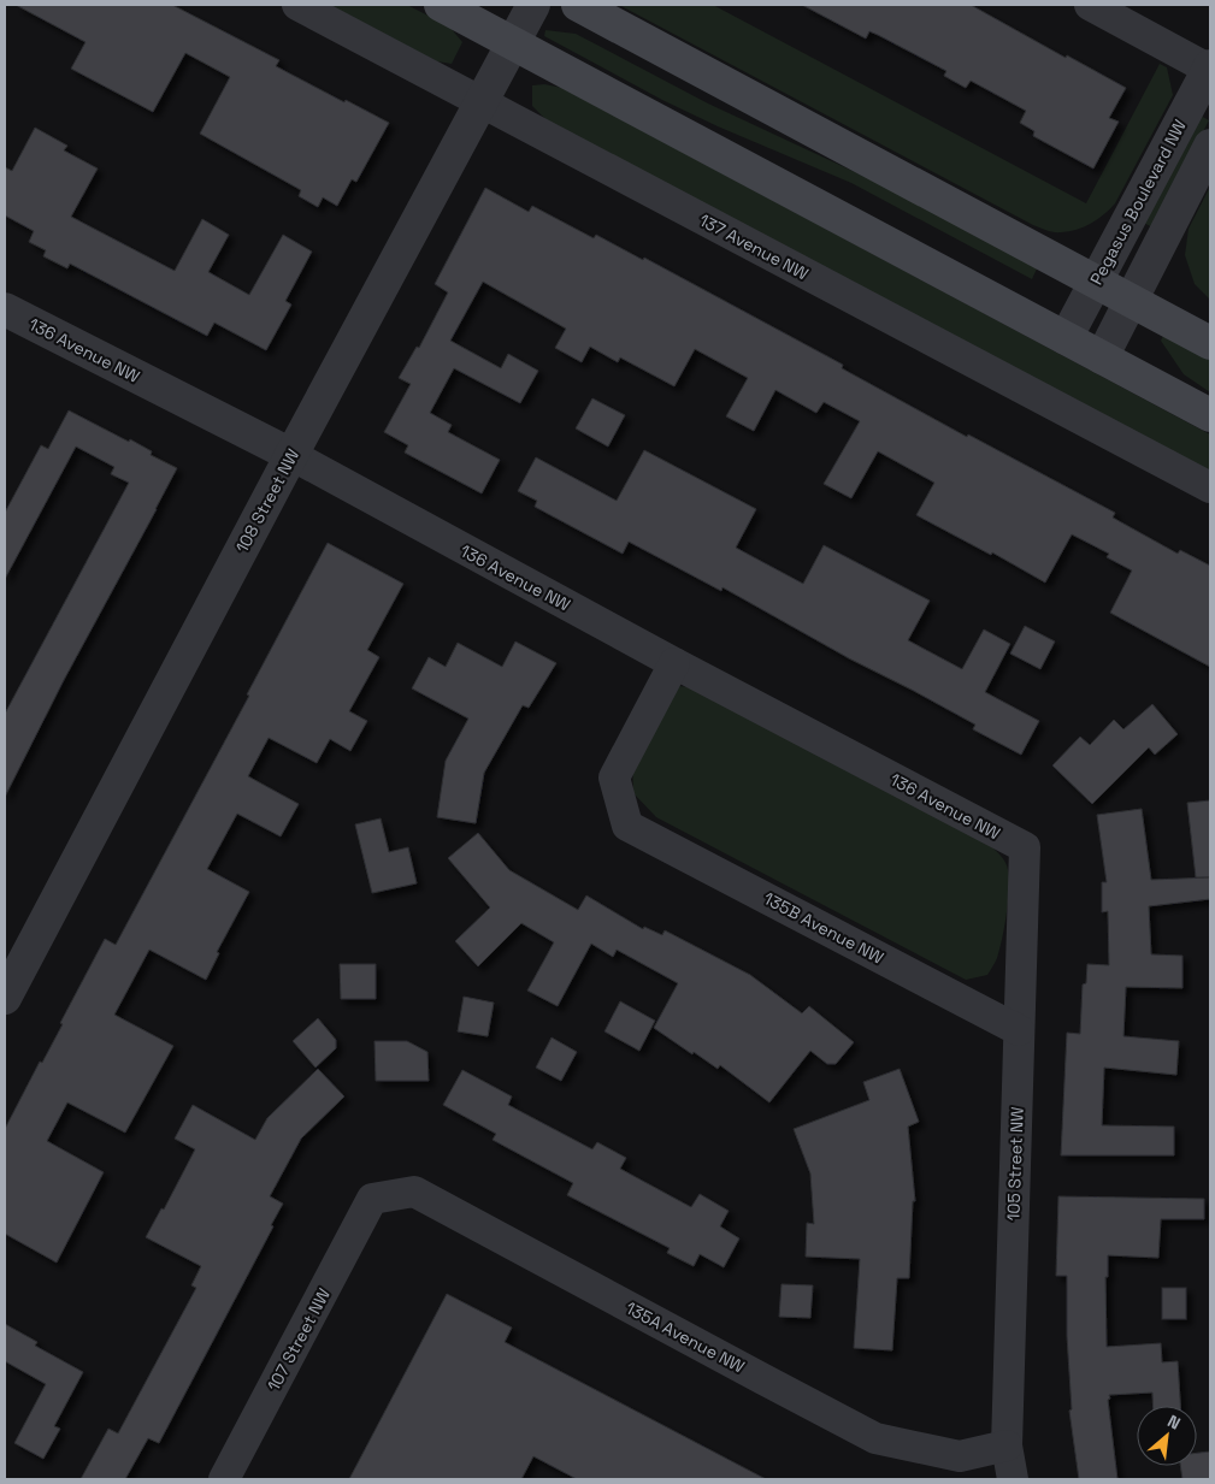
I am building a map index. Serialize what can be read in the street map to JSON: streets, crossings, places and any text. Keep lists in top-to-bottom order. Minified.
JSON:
{"streets":{"street":["Pegasus Boulevard NW","137 Avenue NW","136 Avenue NW","108 Street NW","135B Avenue NW","105 Street NW","135A Avenue NW","107 Street NW"]},"crossings":[["137 Avenue NW","108 Street NW"],["136 Avenue NW","108 Street NW"],["136 Avenue NW","135B Avenue NW"],["136 Avenue NW","105 Street NW"],["135B Avenue NW","105 Street NW"],["105 Street NW","135A Avenue NW"],["135A Avenue NW","107 Street NW"]],"north":"top right"}
